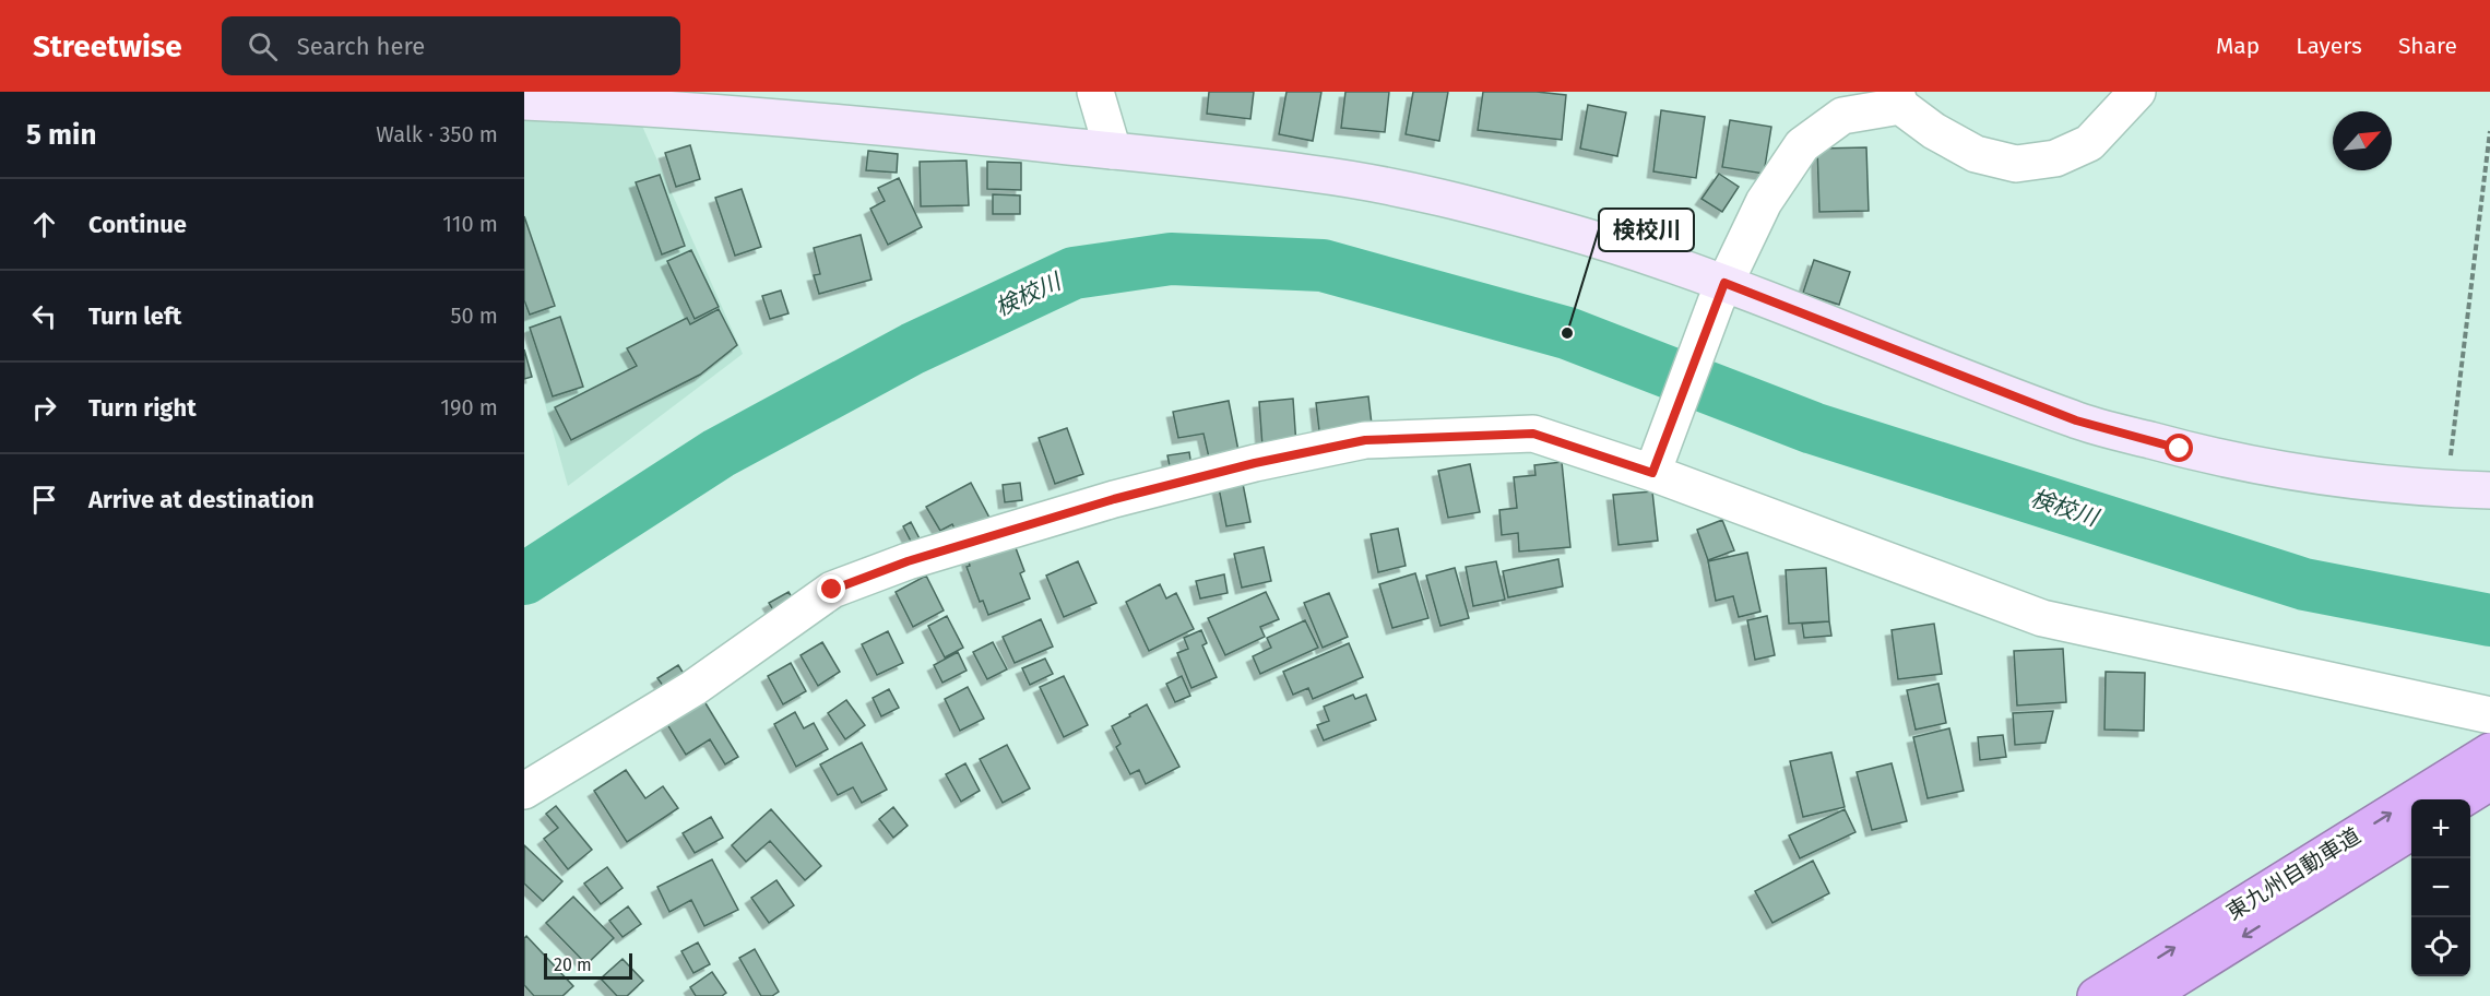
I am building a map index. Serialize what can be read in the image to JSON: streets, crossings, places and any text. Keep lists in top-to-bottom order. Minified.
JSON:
{"streets":{"highway":["東九州自動車道"]},"water":["検校川"],"places":["検校川"],"scale_bar":"20 m","north":"top right","page":{"header":"Streetwise","search":"Search here","nav":["Map","Layers","Share"],"heading":["5 min","Walk · 350 m"],"list":[["Continue","110 m"],["Turn left","50 m"],["Turn right","190 m"],"Arrive at destination"],"map_buttons":["+","−"],"scale":"20 m"}}
